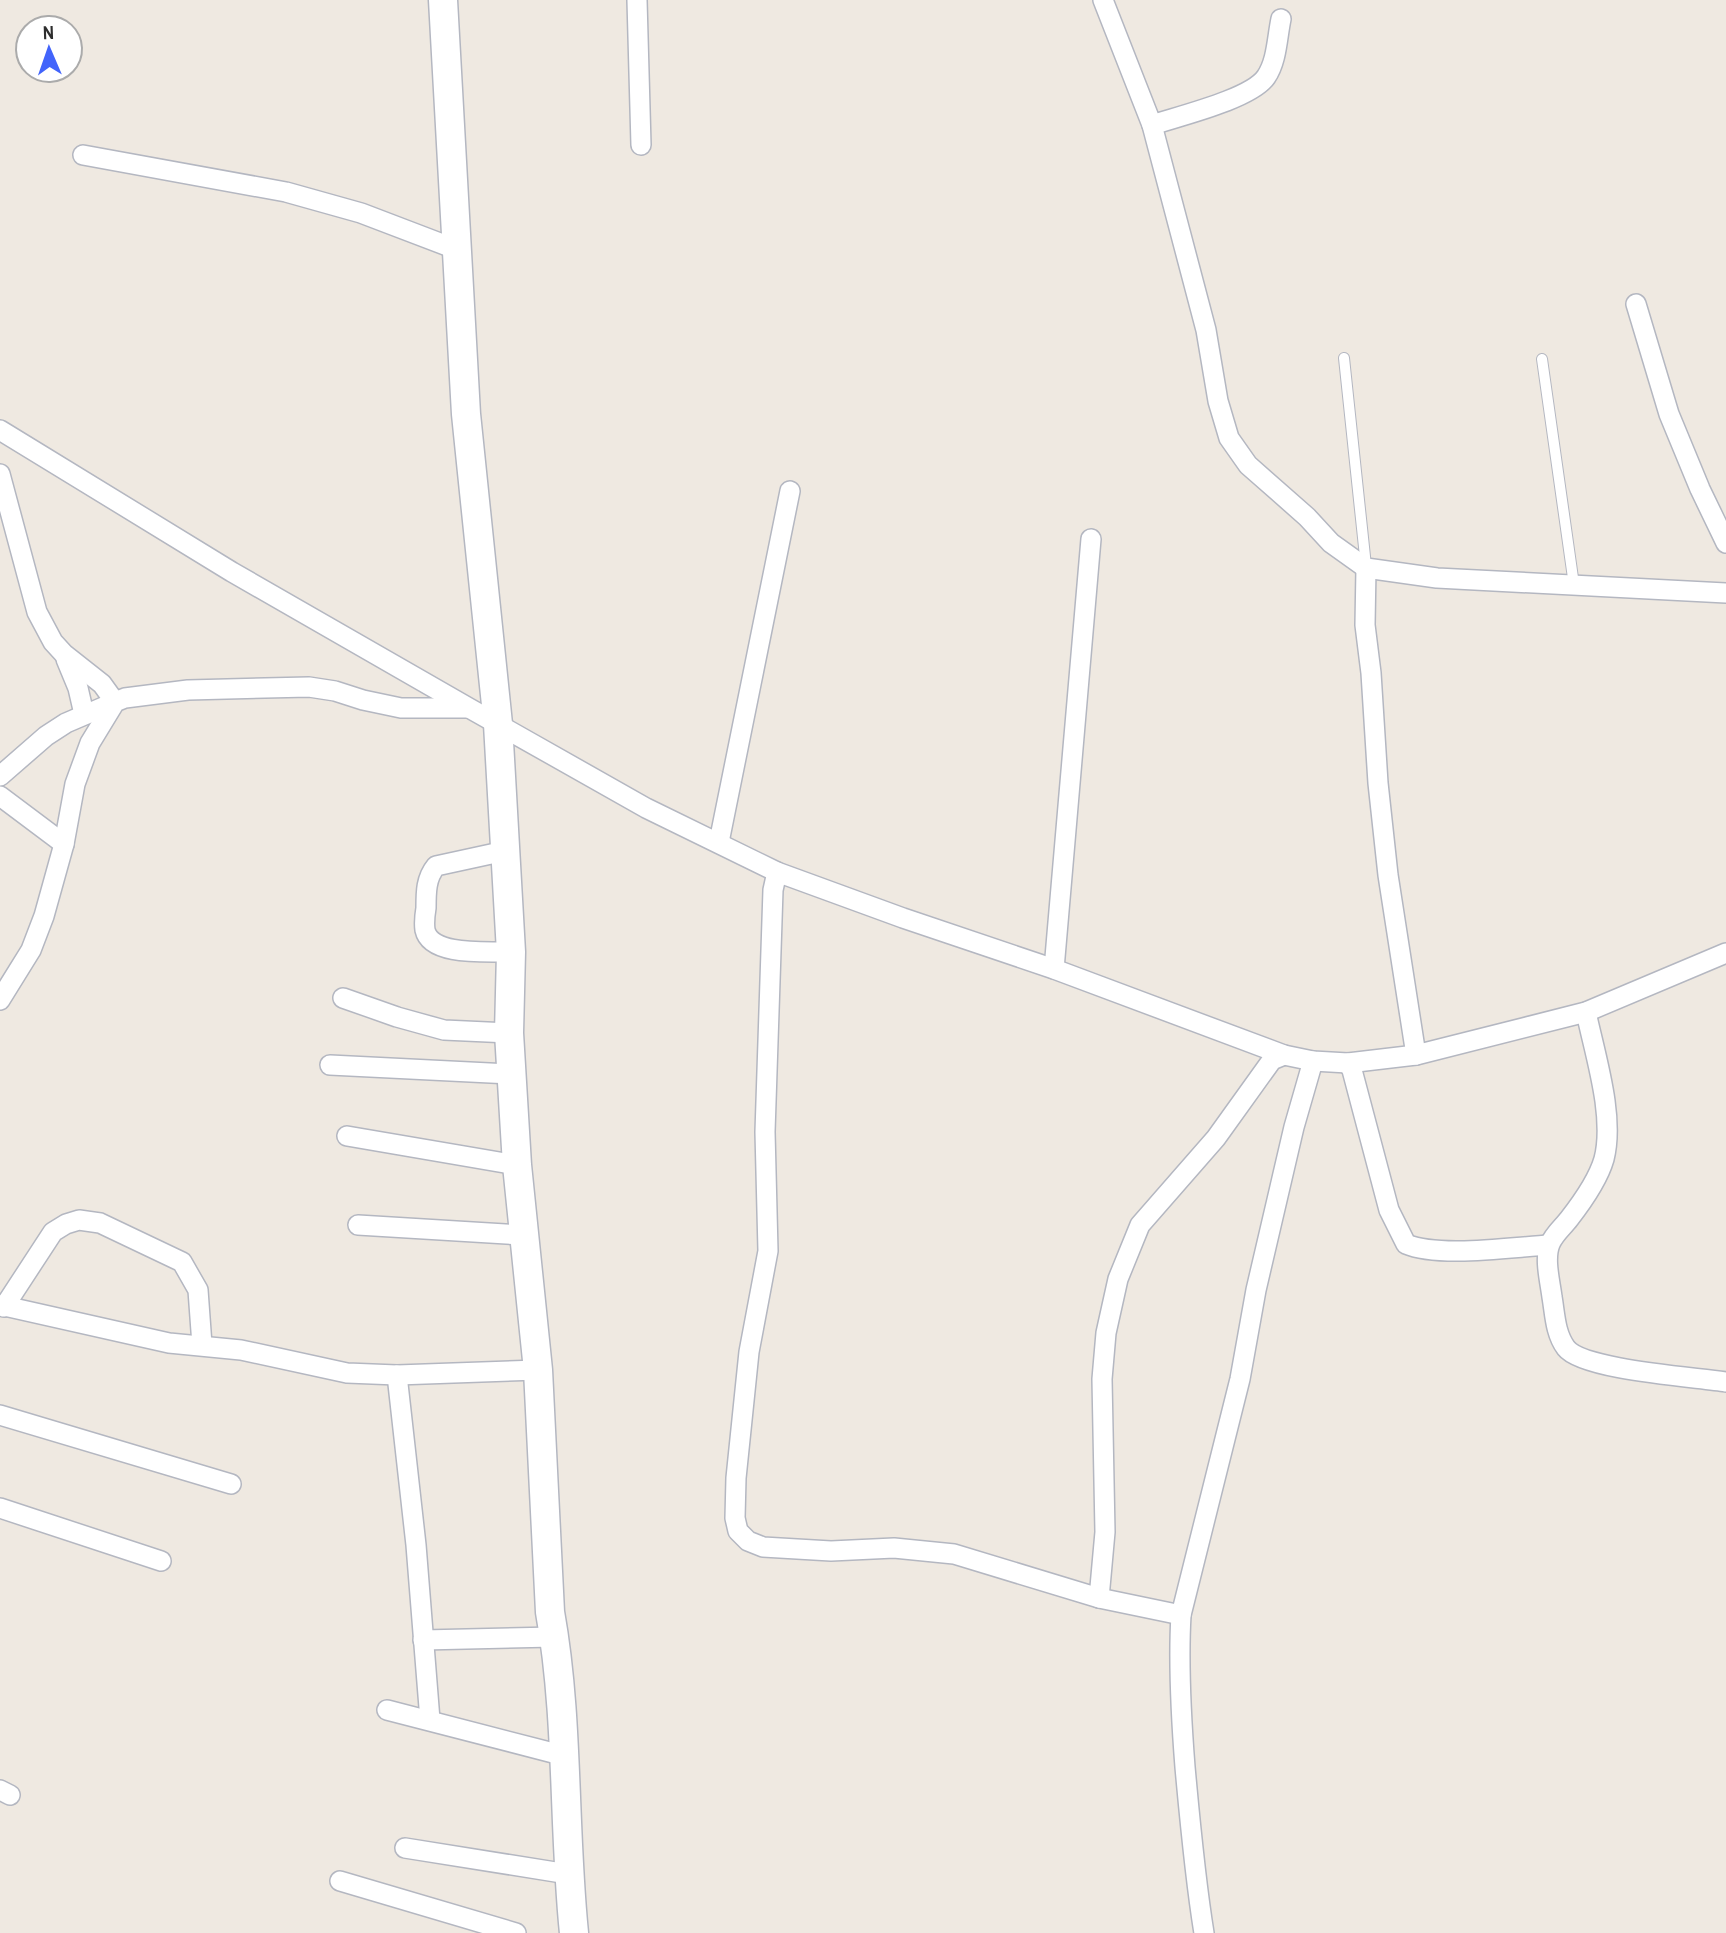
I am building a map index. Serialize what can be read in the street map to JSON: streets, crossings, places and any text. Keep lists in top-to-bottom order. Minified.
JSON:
{"north":"top"}
